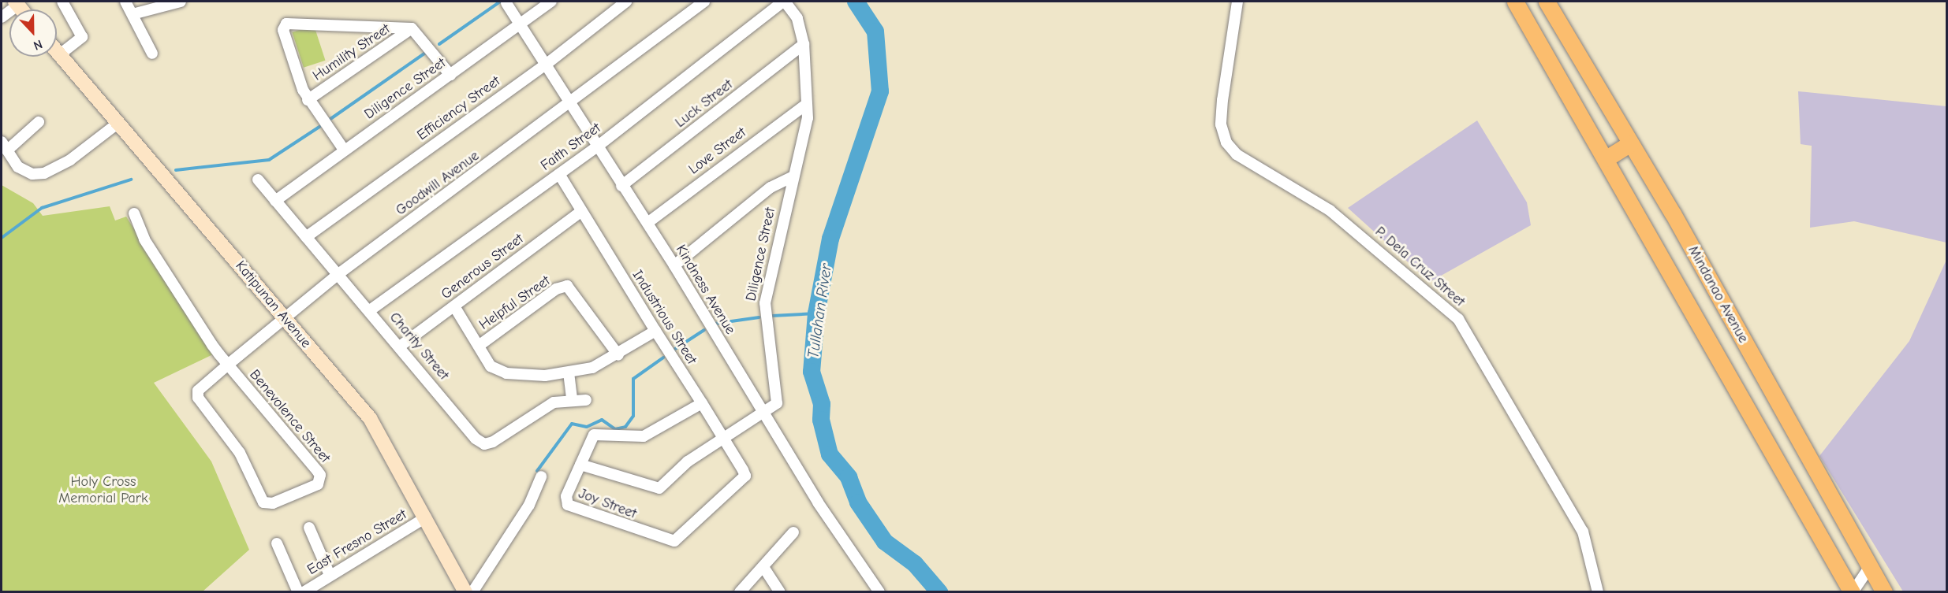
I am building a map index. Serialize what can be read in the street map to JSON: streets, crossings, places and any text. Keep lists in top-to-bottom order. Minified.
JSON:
{"streets":{"main road":["Mindanao Avenue","Katipunan Avenue"],"street":["Humility Street","Diligence Street","Luck Street","Efficiency Street","Faith Street","Love Street","Goodwill Avenue","Generous Street","P. Dela Cruz Street","Kindness Avenue","Helpful Street","Industrious Street","Charity Street","Benevolence Street","Joy Street","East Fresno Street"]},"crossings":[["Diligence Street","Luck Street"],["Diligence Street","Faith Street"],["Diligence Street","Love Street"],["Diligence Street","Kindness Avenue"],["Diligence Street","Industrious Street"],["Diligence Street","Charity Street"],["Diligence Street","Joy Street"],["Luck Street","Kindness Avenue"],["Efficiency Street","Kindness Avenue"],["Efficiency Street","Charity Street"],["Faith Street","Kindness Avenue"],["Faith Street","Industrious Street"],["Faith Street","Charity Street"],["Love Street","Kindness Avenue"],["Goodwill Avenue","Kindness Avenue"],["Goodwill Avenue","Katipunan Avenue"],["Goodwill Avenue","Charity Street"],["Goodwill Avenue","Benevolence Street"],["Generous Street","Industrious Street"],["Generous Street","Charity Street"],["Katipunan Avenue","East Fresno Street"],["Industrious Street","Joy Street"]],"water":["Tullahan River"],"parks":["Holy Cross Memorial Park"],"north":"bottom"}
